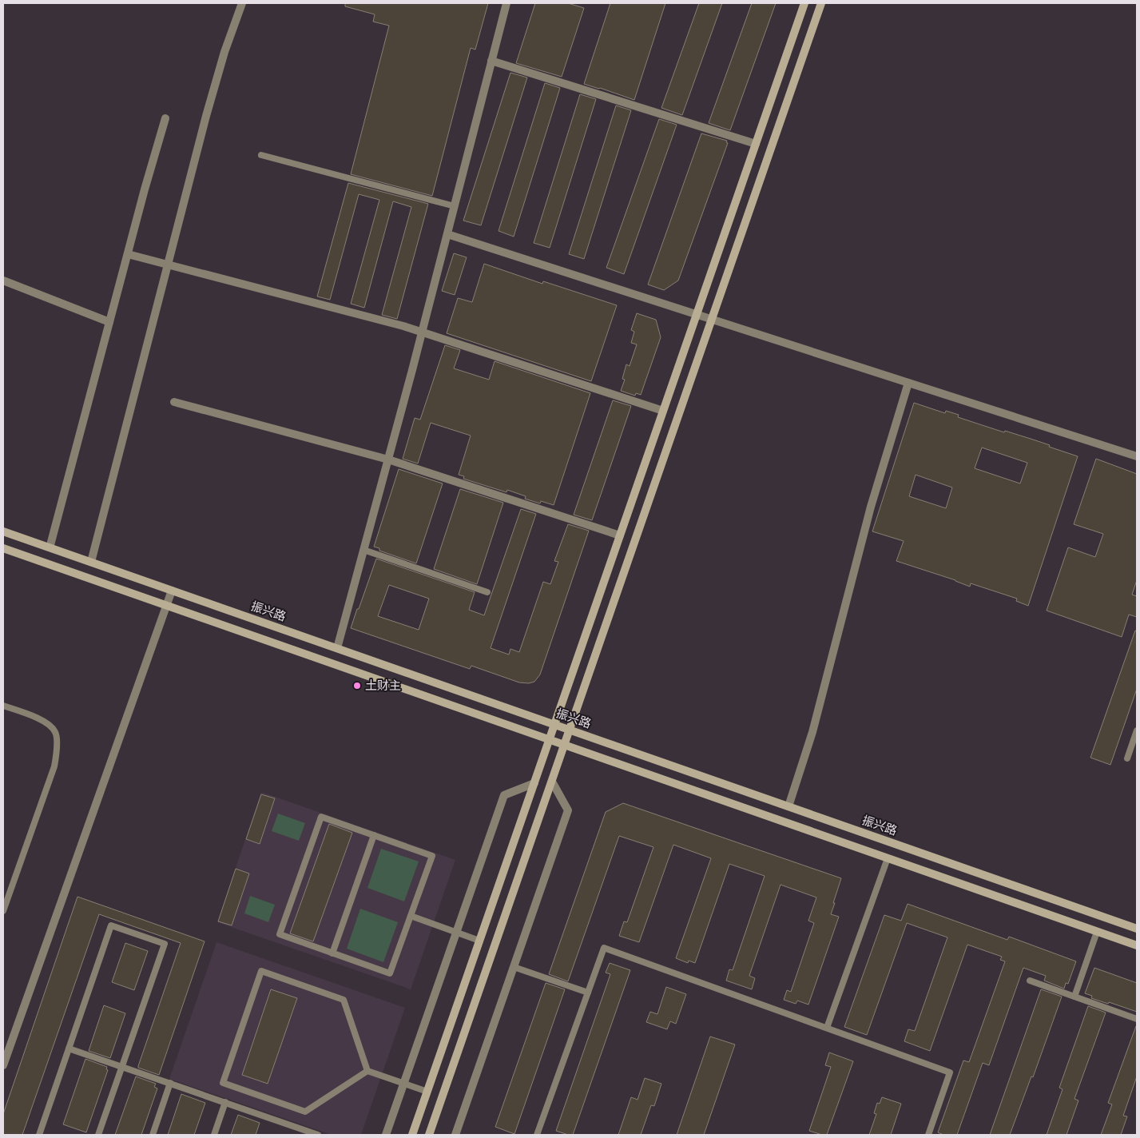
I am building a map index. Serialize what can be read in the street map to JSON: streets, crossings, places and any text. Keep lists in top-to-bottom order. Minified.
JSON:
{"streets":{"street":["振兴路"]},"places":["土财主"]}
